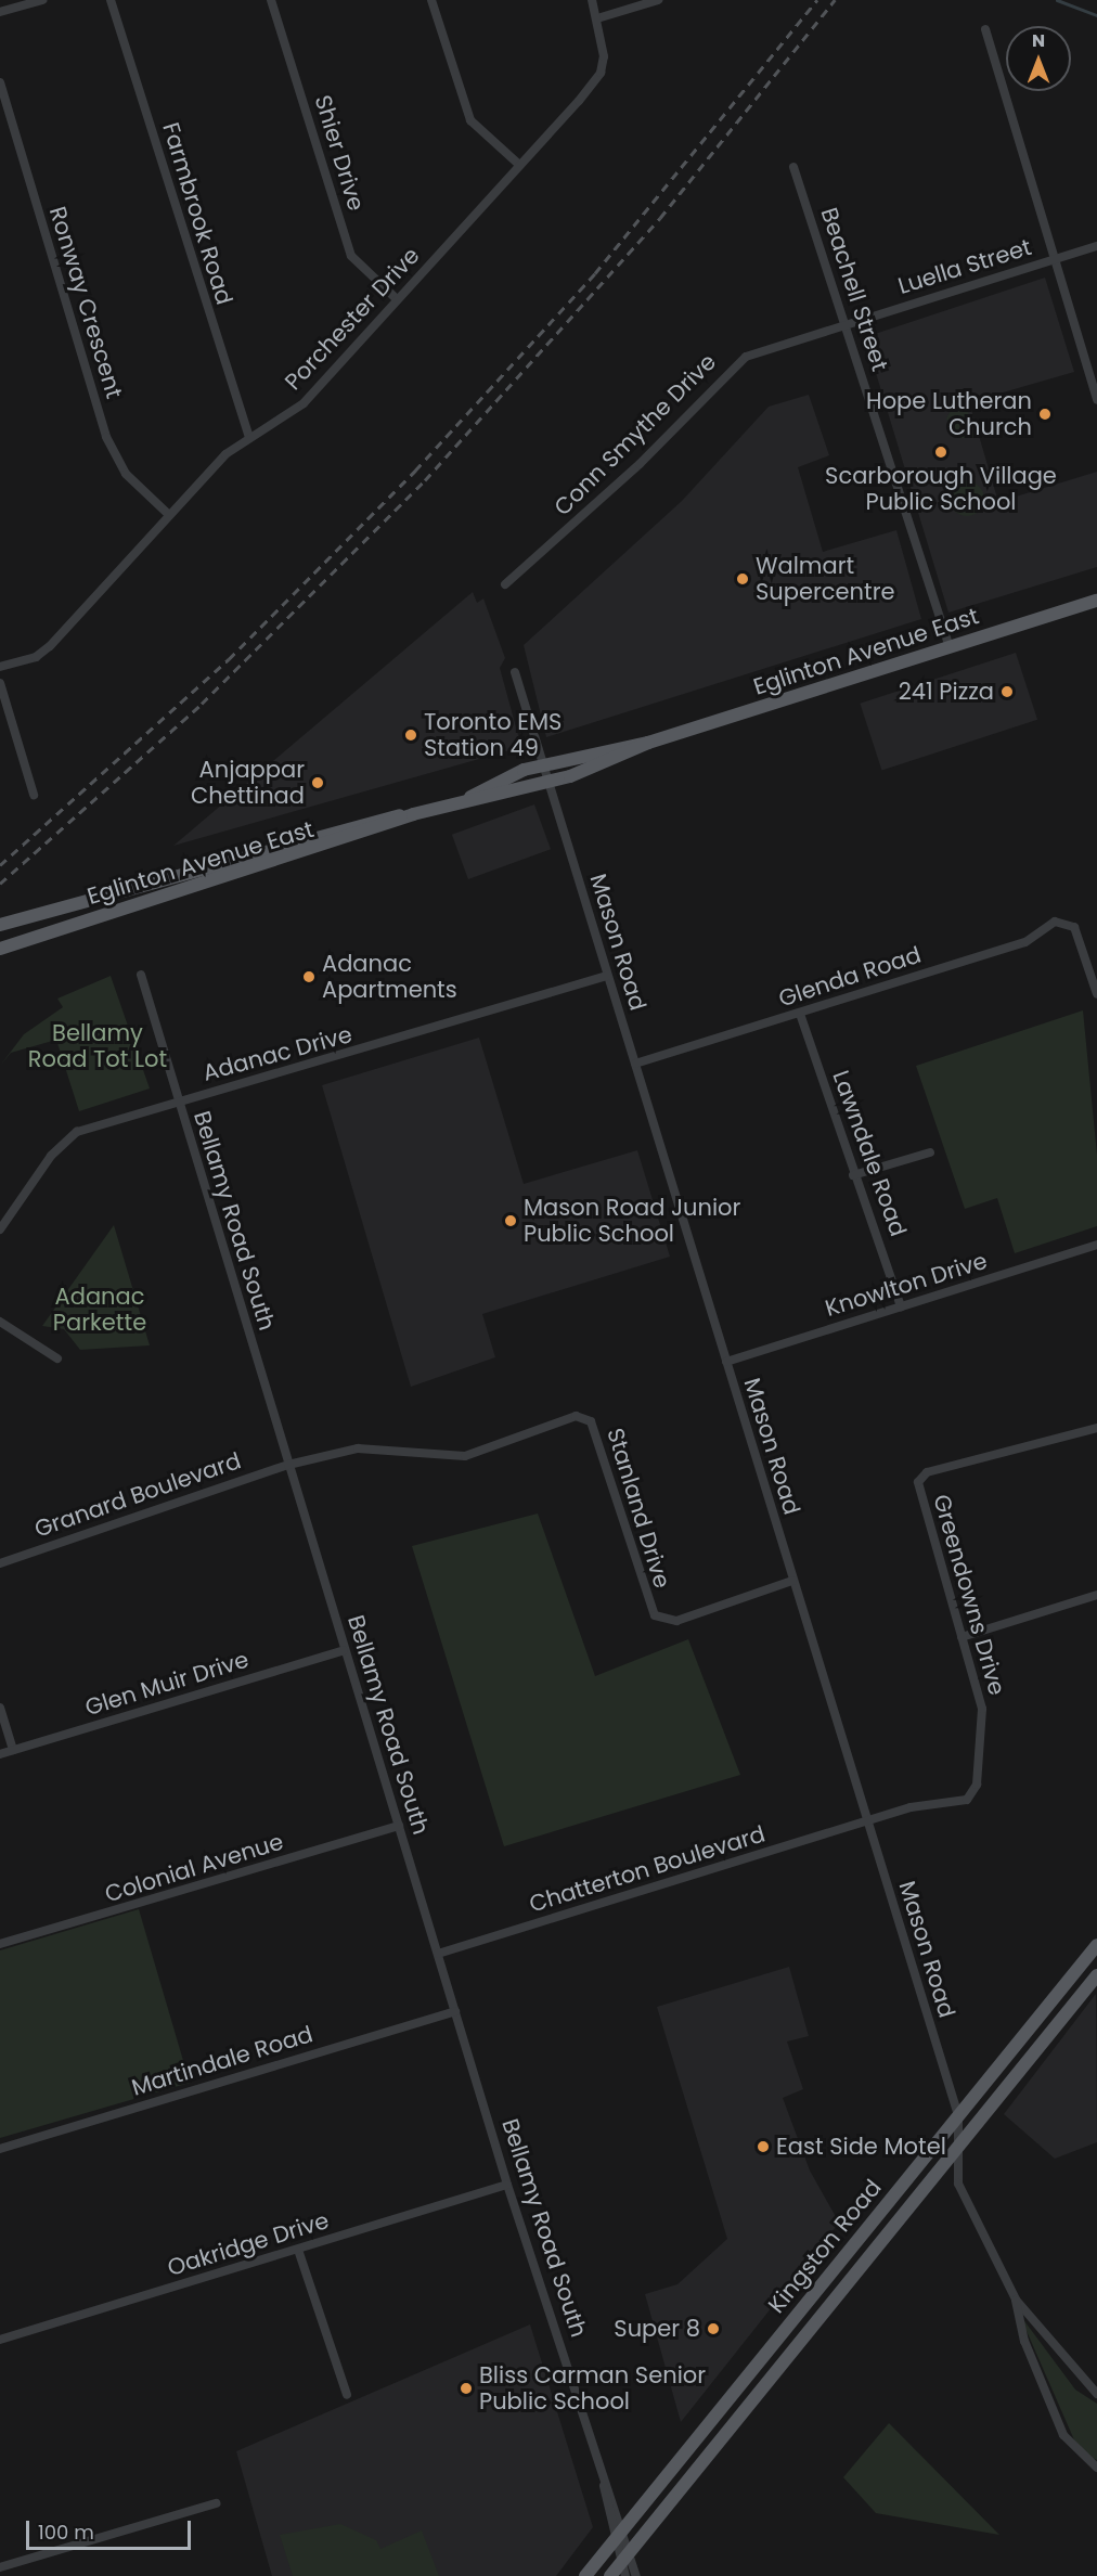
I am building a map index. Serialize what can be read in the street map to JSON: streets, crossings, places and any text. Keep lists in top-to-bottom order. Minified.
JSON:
{"streets":{"main road":["Eglinton Avenue East","Kingston Road"],"street":["Shier Drive","Farmbrook Road","Luella Street","Beachell Street","Ronway Crescent","Porchester Drive","Conn Smythe Drive","Mason Road","Glenda Road","Adanac Drive","Lawndale Road","Bellamy Road South","Knowlton Drive","Granard Boulevard","Stanland Drive","Greendowns Drive","Glen Muir Drive","Colonial Avenue","Chatterton Boulevard","Martindale Road","Oakridge Drive"]},"crossings":[["Shier Drive","Porchester Drive"],["Farmbrook Road","Porchester Drive"],["Luella Street","Beachell Street"],["Luella Street","Conn Smythe Drive"],["Beachell Street","Conn Smythe Drive"],["Beachell Street","Eglinton Avenue East"],["Ronway Crescent","Porchester Drive"],["Eglinton Avenue East","Mason Road"],["Mason Road","Glenda Road"],["Mason Road","Adanac Drive"],["Mason Road","Knowlton Drive"],["Mason Road","Stanland Drive"],["Mason Road","Greendowns Drive"],["Mason Road","Chatterton Boulevard"],["Mason Road","Kingston Road"],["Glenda Road","Lawndale Road"],["Adanac Drive","Bellamy Road South"],["Lawndale Road","Knowlton Drive"],["Bellamy Road South","Granard Boulevard"],["Bellamy Road South","Stanland Drive"],["Bellamy Road South","Glen Muir Drive"],["Bellamy Road South","Colonial Avenue"],["Bellamy Road South","Chatterton Boulevard"],["Bellamy Road South","Martindale Road"],["Bellamy Road South","Oakridge Drive"],["Bellamy Road South","Kingston Road"],["Granard Boulevard","Stanland Drive"],["Greendowns Drive","Chatterton Boulevard"]],"parks":["Bellamy Road Tot Lot","Adanac Parkette"],"places":["Hope Lutheran Church","Scarborough Village Public School","Walmart Supercentre","241 Pizza","Toronto EMS Station 49","Anjappar Chettinad","Adanac Apartments","Mason Road Junior Public School","East Side Motel","Super 8","Bliss Carman Senior Public School"],"scale_bar":"100 m","north":"top"}
